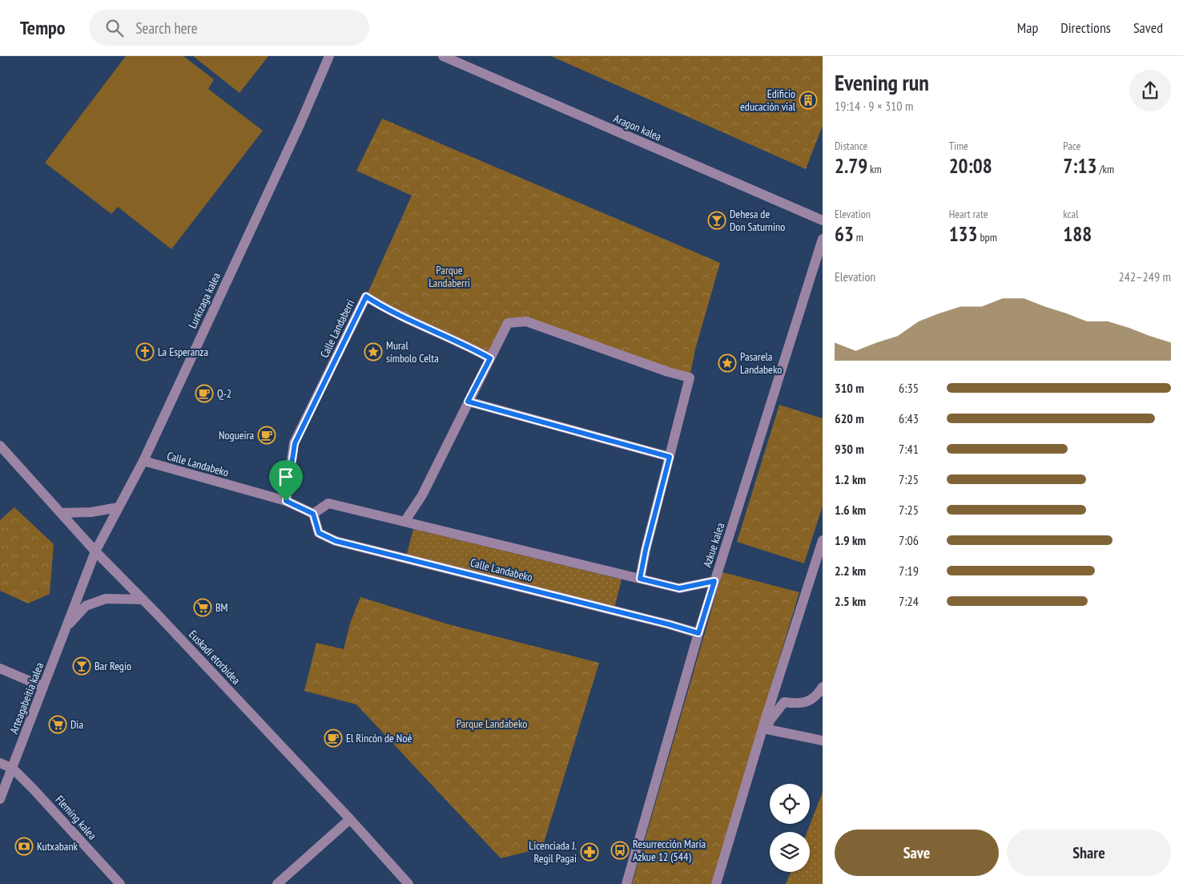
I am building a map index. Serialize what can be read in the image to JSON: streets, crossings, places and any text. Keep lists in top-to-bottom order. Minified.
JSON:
{"streets":{"street":["Aragon kalea","Lurkizaga kalea","Calle Landaberri","Calle Landabeko","Azkue kalea","Euskadi etorbidea","Arteagabeitia kalea","Fleming kalea"]},"crossings":[["Lurkizaga kalea","Calle Landabeko"],["Lurkizaga kalea","Euskadi etorbidea"],["Lurkizaga kalea","Arteagabeitia kalea"],["Calle Landaberri","Calle Landabeko"],["Calle Landabeko","Azkue kalea"],["Euskadi etorbidea","Arteagabeitia kalea"],["Arteagabeitia kalea","Fleming kalea"]],"parks":["Parque Landaberri","Parque Landabeko"],"places":{"building":["Edificio educación vial"],"bar":["Dehesa de Don Saturnino","Bar Regio"],"church":["La Esperanza"],"place":["Mural símbolo Celta","Pasarela Landabeko"],"cafe":["Q-2","Nogueira","El Rincón de Noé"],"supermarket":["BM","Dia"],"bank":["Kutxabank"],"bus stop":["Resurrección María Azkue 12 (544)"],"pharmacy":["Licenciada J. Regil Pagai"]},"page":{"header":"Tempo","search":"Search here","nav":["Map","Directions","Saved"],"heading":["Evening run","19:14 · 9 × 310 m"],"stats":[["Distance","2.79 km"],["Time","20:08"],["Pace","7:13 /km"],["Elevation","63 m"],["Heart rate","133 bpm"],["kcal","188"]],"chart":["Elevation","242–249 m"],"list":[{"name":"310 m","note":"6:35"},{"name":"620 m","note":"6:43"},{"name":"930 m","note":"7:41"},{"name":"1.2 km","note":"7:25"},{"name":"1.6 km","note":"7:25"},{"name":"1.9 km","note":"7:06"},{"name":"2.2 km","note":"7:19"},{"name":"2.5 km","note":"7:24"}],"buttons":["Save","Share"]}}
